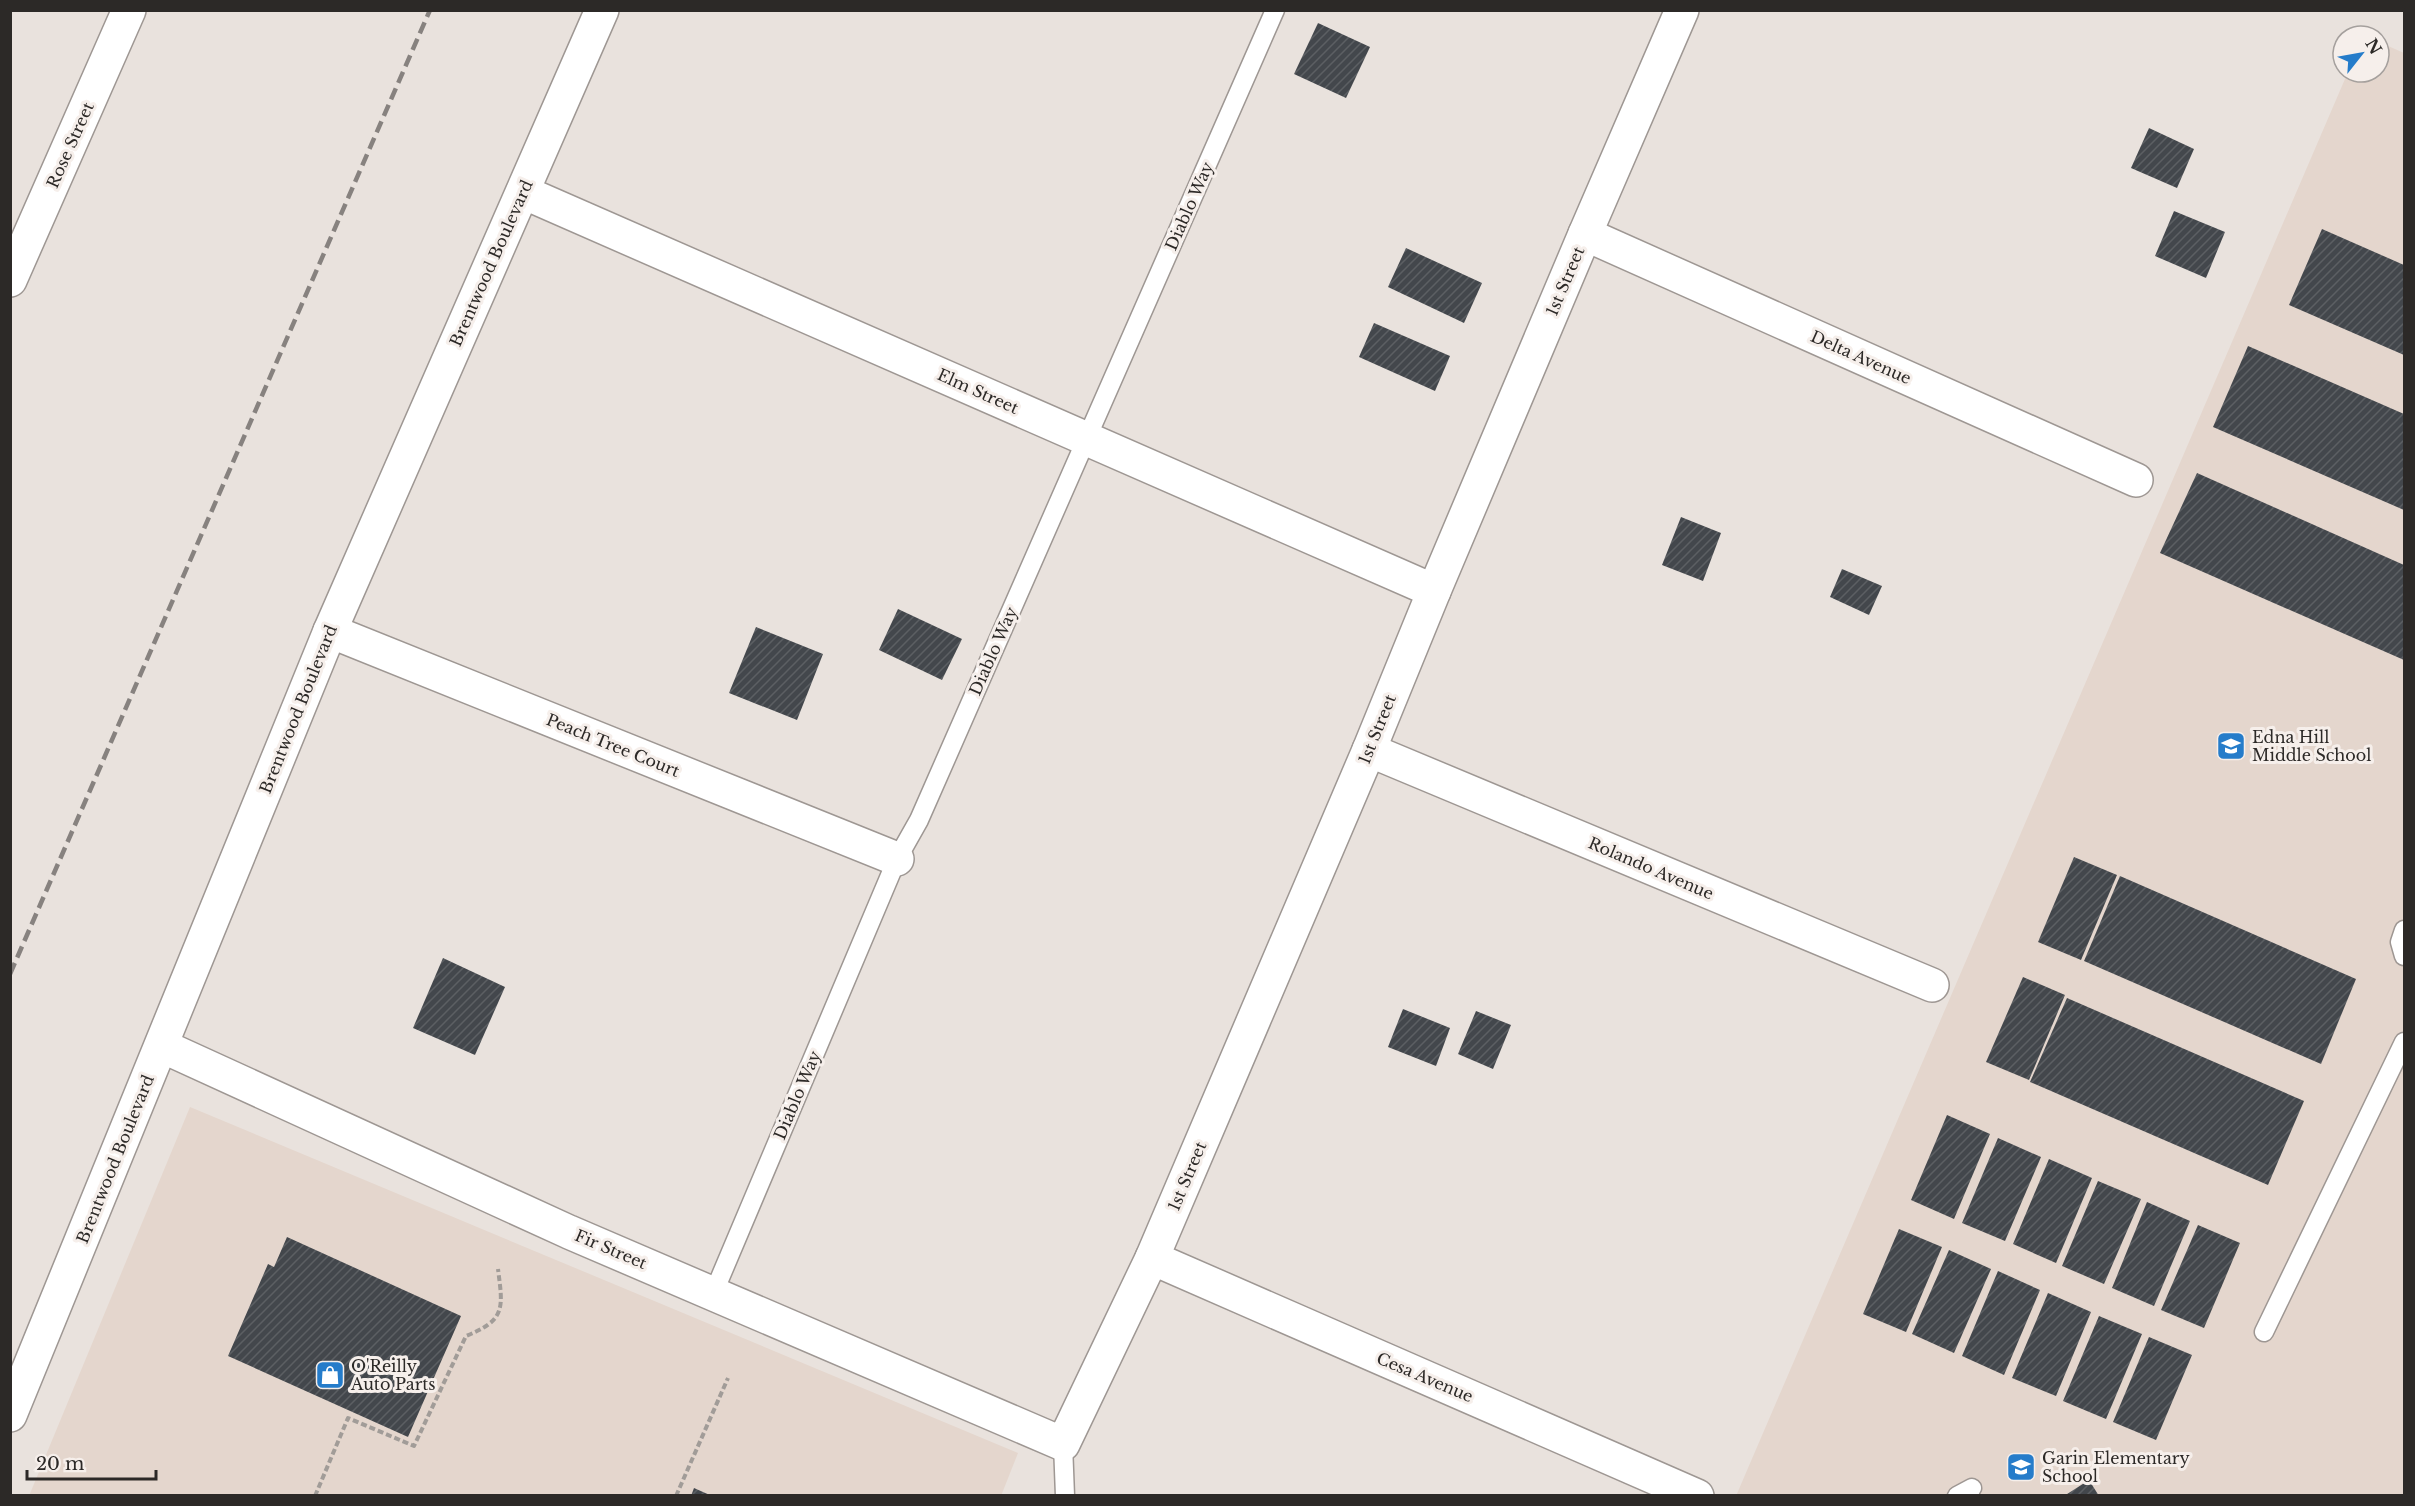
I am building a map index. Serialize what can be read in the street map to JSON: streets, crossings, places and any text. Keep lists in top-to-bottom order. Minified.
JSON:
{"streets":{"street":["Rose Street","Brentwood Boulevard","1st Street","Delta Avenue","Elm Street","Peach Tree Court","Rolando Avenue","Fir Street","Cesa Avenue"],"lane":["Diablo Way"]},"crossings":[["Diablo Way","Elm Street"],["Diablo Way","Peach Tree Court"],["Diablo Way","Fir Street"],["Brentwood Boulevard","Elm Street"],["Brentwood Boulevard","Peach Tree Court"],["Brentwood Boulevard","Fir Street"],["1st Street","Delta Avenue"],["1st Street","Elm Street"],["1st Street","Rolando Avenue"],["1st Street","Fir Street"],["1st Street","Cesa Avenue"]],"places":{"school or university":["Edna Hill Middle School","Garin Elementary School"],"shop":["O'Reilly Auto Parts"]},"scale_bar":"20 m","north":"top right"}
